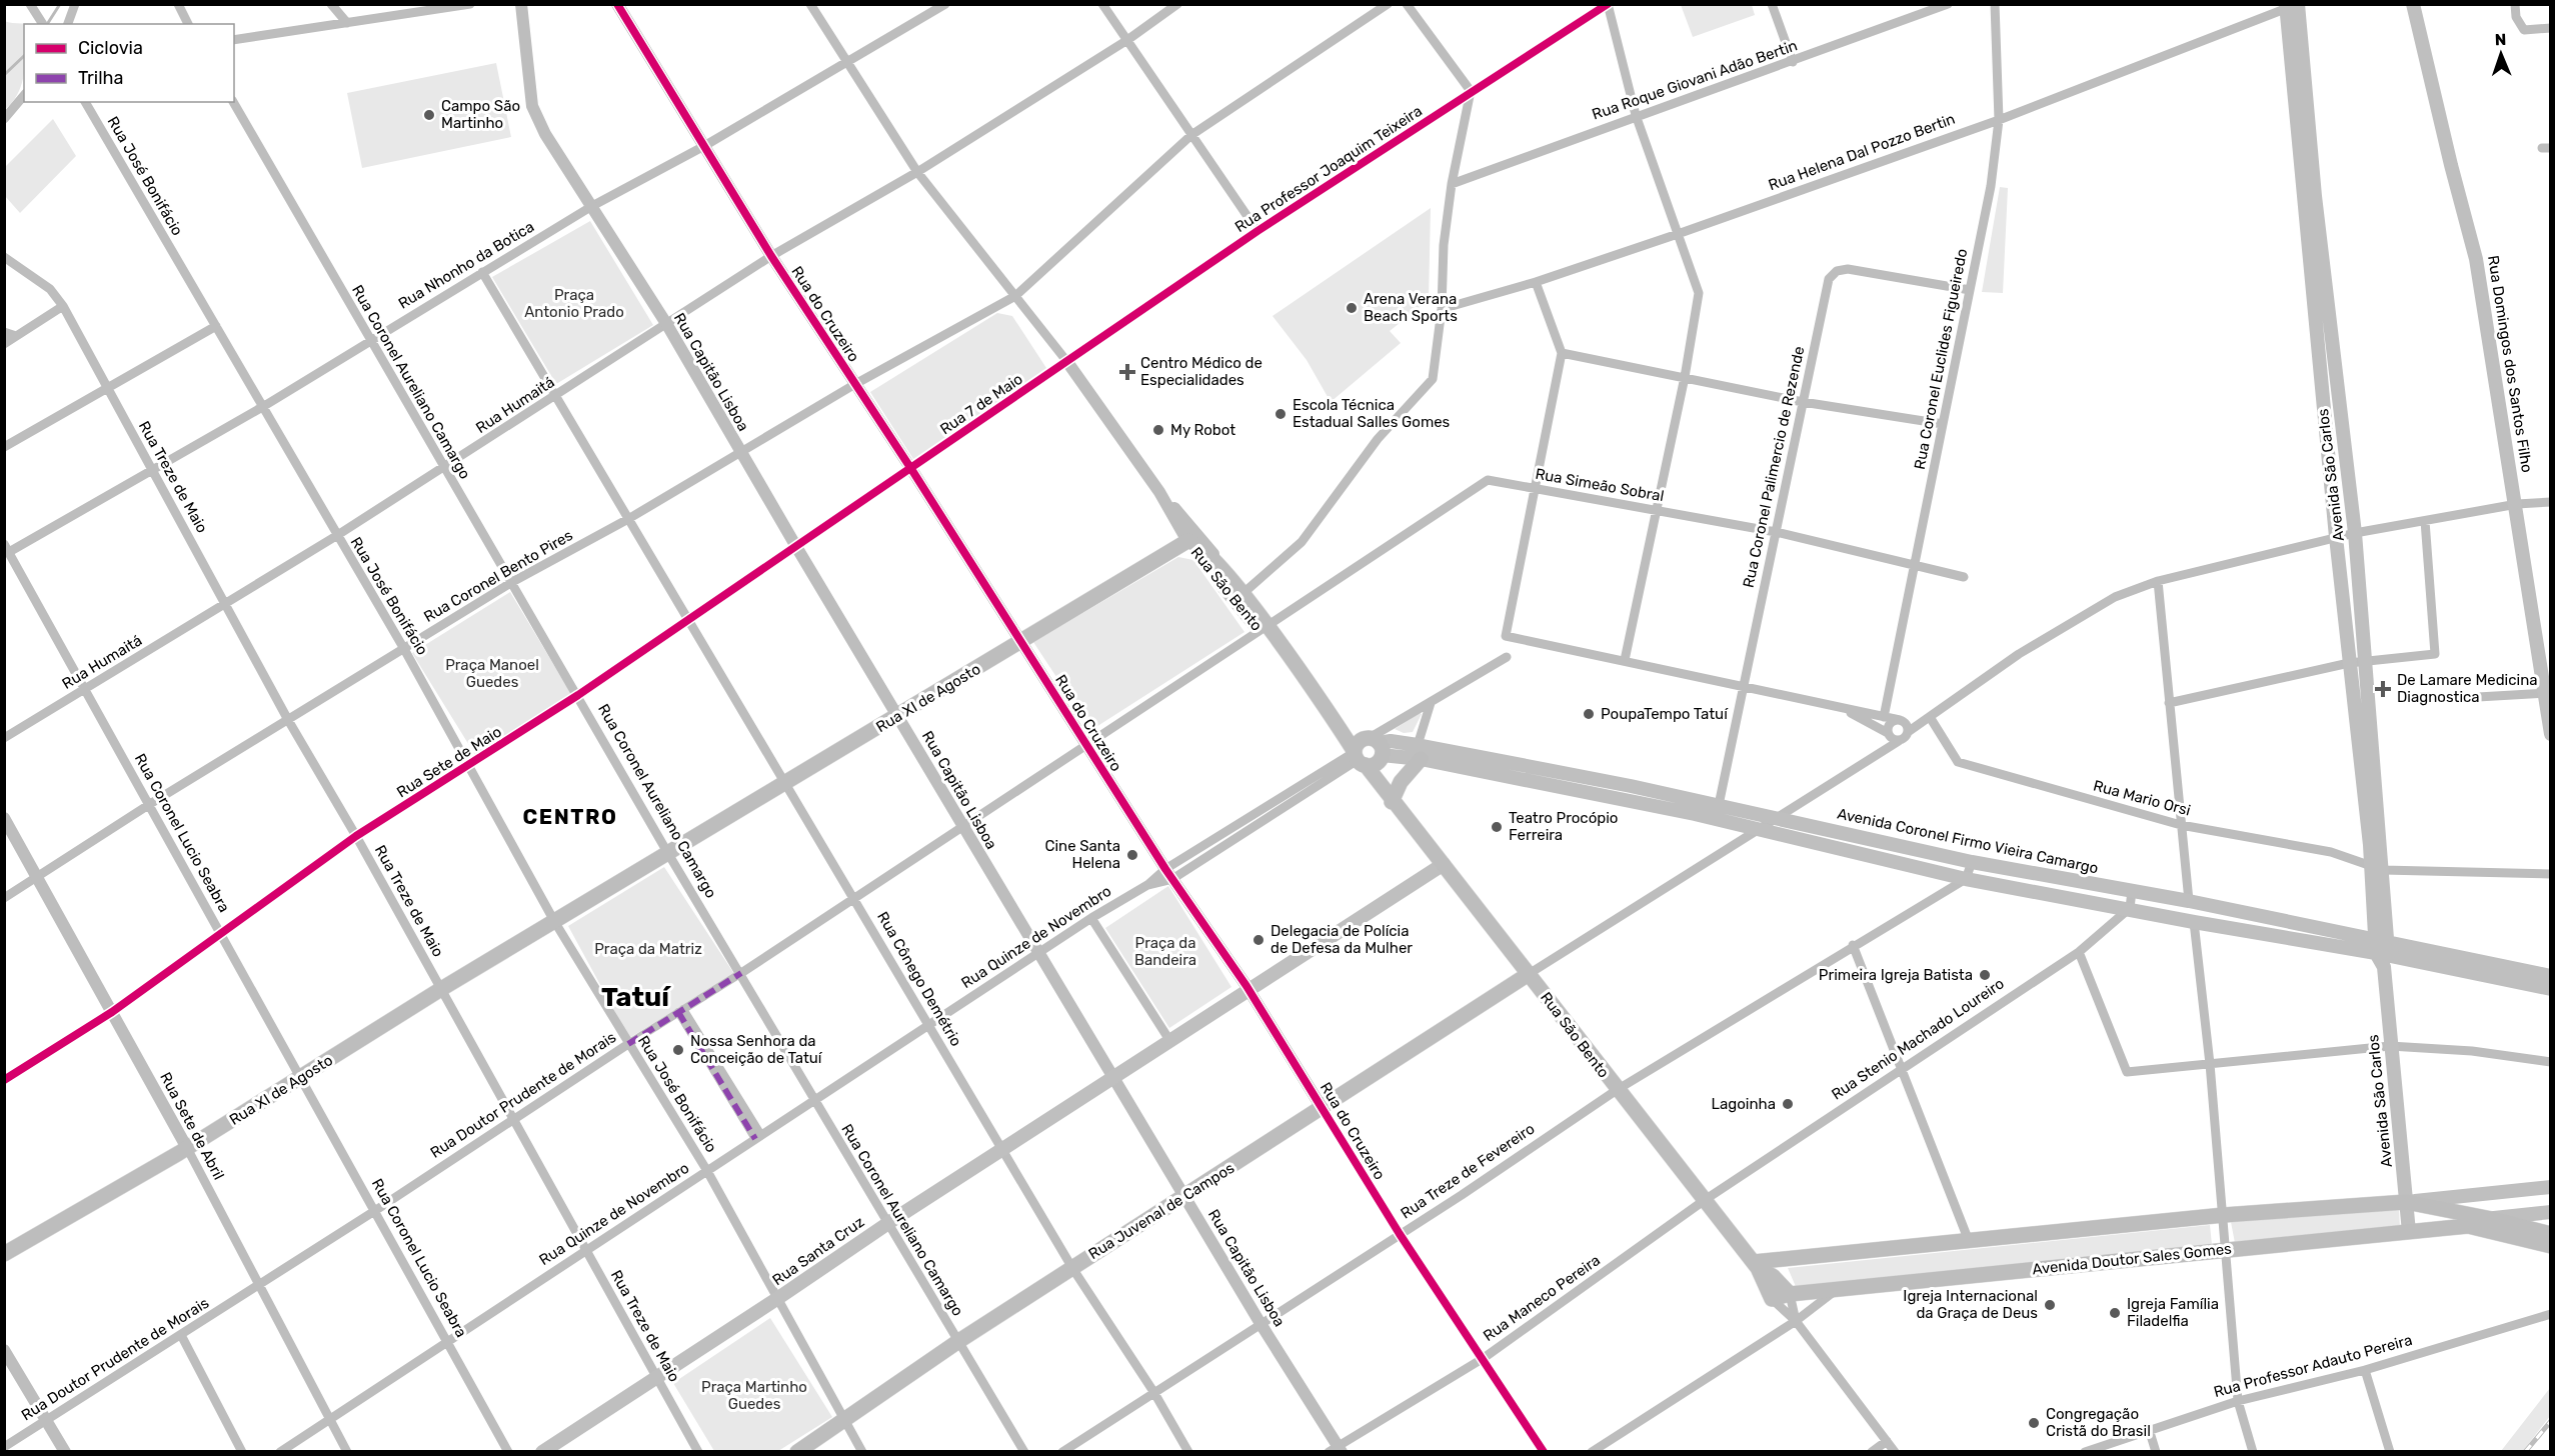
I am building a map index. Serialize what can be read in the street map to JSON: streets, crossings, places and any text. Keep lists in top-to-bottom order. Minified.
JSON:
{"streets":{"main road":["Rua Domingos dos Santos Filho","Avenida São Carlos","Rua São Bento","Rua XI de Agosto","Avenida Coronel Firmo Vieira Camargo","Rua Juvenal de Campos","Rua Santa Cruz","Avenida Doutor Sales Gomes"],"street":["Rua Roque Giovani Adão Bertin","Rua Helena Dal Pozzo Bertin","Rua Professor Joaquim Teixeira","Rua José Bonifácio","Rua Nhonho da Botica","Rua do Cruzeiro","Rua Coronel Euclides Figueiredo","Rua Capitão Lisboa","Rua Coronel Aureliano Camargo","Rua 7 de Maio","Rua Humaitá","Rua Coronel Palimercio de Rezende","Rua Treze de Maio","Rua Simeão Sobral","Rua Coronel Bento Pires","Rua Sete de Maio","Rua Mario Orsi","Rua Coronel Lucio Seabra","Rua Quinze de Novembro","Rua Cônego Demétrio","Rua Stenio Machado Loureiro","Rua Doutor Prudente de Morais","Rua Sete de Abril","Rua Treze de Fevereiro","Rua Maneco Pereira","Rua Professor Adauto Pereira"]},"crossings":[["Rua Helena Dal Pozzo Bertin","Rua Coronel Euclides Figueiredo"],["Rua Helena Dal Pozzo Bertin","Avenida São Carlos"],["Rua Professor Joaquim Teixeira","Rua 7 de Maio"],["Rua Professor Joaquim Teixeira","Rua São Bento"],["Rua José Bonifácio","Rua Nhonho da Botica"],["Rua José Bonifácio","Rua Humaitá"],["Rua José Bonifácio","Rua Coronel Bento Pires"],["Rua José Bonifácio","Rua XI de Agosto"],["Rua José Bonifácio","Rua Sete de Maio"],["Rua José Bonifácio","Rua Quinze de Novembro"],["Rua José Bonifácio","Rua Doutor Prudente de Morais"],["Rua José Bonifácio","Rua Juvenal de Campos"],["Rua José Bonifácio","Rua Santa Cruz"],["Rua Nhonho da Botica","Rua do Cruzeiro"],["Rua Nhonho da Botica","Rua Capitão Lisboa"],["Rua Nhonho da Botica","Rua Coronel Aureliano Camargo"],["Rua Nhonho da Botica","Rua Treze de Maio"],["Rua Nhonho da Botica","Rua Coronel Lucio Seabra"],["Rua Nhonho da Botica","Rua Cônego Demétrio"],["Rua do Cruzeiro","Rua 7 de Maio"],["Rua do Cruzeiro","Rua Humaitá"],["Rua do Cruzeiro","Rua Simeão Sobral"],["Rua do Cruzeiro","Rua Coronel Bento Pires"],["Rua do Cruzeiro","Rua XI de Agosto"],["Rua do Cruzeiro","Rua Sete de Maio"],["Rua do Cruzeiro","Rua Quinze de Novembro"],["Rua do Cruzeiro","Rua Doutor Prudente de Morais"],["Rua do Cruzeiro","Rua Treze de Fevereiro"],["Rua do Cruzeiro","Rua Juvenal de Campos"],["Rua do Cruzeiro","Rua Santa Cruz"],["Rua do Cruzeiro","Rua Maneco Pereira"],["Rua Coronel Euclides Figueiredo","Rua Coronel Palimercio de Rezende"],["Rua Coronel Euclides Figueiredo","Rua Simeão Sobral"],["Rua Capitão Lisboa","Rua Humaitá"],["Rua Capitão Lisboa","Rua Coronel Bento Pires"],["Rua Capitão Lisboa","Rua XI de Agosto"],["Rua Capitão Lisboa","Rua Sete de Maio"],["Rua Capitão Lisboa","Rua Quinze de Novembro"],["Rua Capitão Lisboa","Rua Doutor Prudente de Morais"],["Rua Capitão Lisboa","Rua Treze de Fevereiro"],["Rua Capitão Lisboa","Rua Juvenal de Campos"],["Rua Capitão Lisboa","Rua Santa Cruz"],["Rua Capitão Lisboa","Rua Maneco Pereira"],["Rua Coronel Aureliano Camargo","Rua Humaitá"],["Rua Coronel Aureliano Camargo","Rua Coronel Bento Pires"],["Rua Coronel Aureliano Camargo","Rua XI de Agosto"],["Rua Coronel Aureliano Camargo","Rua Sete de Maio"],["Rua Coronel Aureliano Camargo","Rua Quinze de Novembro"],["Rua Coronel Aureliano Camargo","Rua Doutor Prudente de Morais"],["Rua Coronel Aureliano Camargo","Rua Juvenal de Campos"],["Rua Coronel Aureliano Camargo","Rua Santa Cruz"],["Rua 7 de Maio","Rua São Bento"],["Rua 7 de Maio","Rua Sete de Maio"],["Rua Humaitá","Rua Treze de Maio"],["Rua Humaitá","Rua Coronel Lucio Seabra"],["Rua Humaitá","Rua Cônego Demétrio"],["Rua Coronel Palimercio de Rezende","Rua Simeão Sobral"],["Rua Coronel Palimercio de Rezende","Avenida Coronel Firmo Vieira Camargo"],["Avenida São Carlos","Rua Mario Orsi"],["Avenida São Carlos","Avenida Coronel Firmo Vieira Camargo"],["Avenida São Carlos","Avenida Doutor Sales Gomes"],["Rua Treze de Maio","Rua Coronel Bento Pires"],["Rua Treze de Maio","Rua XI de Agosto"],["Rua Treze de Maio","Rua Sete de Maio"],["Rua Treze de Maio","Rua Quinze de Novembro"],["Rua Treze de Maio","Rua Doutor Prudente de Morais"],["Rua Treze de Maio","Rua Santa Cruz"],["Rua Simeão Sobral","Rua São Bento"],["Rua Simeão Sobral","Rua Doutor Prudente de Morais"],["Rua Coronel Bento Pires","Rua Coronel Lucio Seabra"],["Rua Coronel Bento Pires","Rua Cônego Demétrio"],["Rua Coronel Bento Pires","Rua Sete de Abril"],["Rua São Bento","Rua XI de Agosto"],["Rua São Bento","Avenida Coronel Firmo Vieira Camargo"],["Rua São Bento","Rua Quinze de Novembro"],["Rua São Bento","Rua Stenio Machado Loureiro"],["Rua São Bento","Rua Treze de Fevereiro"],["Rua São Bento","Rua Juvenal de Campos"],["Rua São Bento","Rua Santa Cruz"],["Rua São Bento","Avenida Doutor Sales Gomes"],["Rua São Bento","Rua Maneco Pereira"],["Rua XI de Agosto","Rua Coronel Lucio Seabra"],["Rua XI de Agosto","Rua Cônego Demétrio"],["Rua XI de Agosto","Rua Sete de Abril"],["Rua Sete de Maio","Rua Coronel Lucio Seabra"],["Rua Sete de Maio","Rua Cônego Demétrio"],["Rua Sete de Maio","Rua Sete de Abril"],["Rua Coronel Lucio Seabra","Rua Quinze de Novembro"],["Rua Coronel Lucio Seabra","Rua Doutor Prudente de Morais"],["Avenida Coronel Firmo Vieira Camargo","Rua Quinze de Novembro"],["Avenida Coronel Firmo Vieira Camargo","Rua Stenio Machado Loureiro"],["Avenida Coronel Firmo Vieira Camargo","Rua Treze de Fevereiro"],["Rua Quinze de Novembro","Rua Cônego Demétrio"],["Rua Quinze de Novembro","Rua Sete de Abril"],["Rua Cônego Demétrio","Rua Doutor Prudente de Morais"],["Rua Cônego Demétrio","Rua Treze de Fevereiro"],["Rua Cônego Demétrio","Rua Juvenal de Campos"],["Rua Cônego Demétrio","Rua Santa Cruz"],["Rua Stenio Machado Loureiro","Rua Maneco Pereira"],["Rua Doutor Prudente de Morais","Rua Sete de Abril"]],"districts":["CENTRO","Tatuí"],"parks":["Praça Antonio Prado","Praça Manoel Guedes","Praça da Bandeira","Praça da Matriz","Praça Martinho Guedes"],"places":{"other":["Campo São Martinho","Arena Verana Beach Sports","Escola Técnica Estadual Salles Gomes","My Robot","PoupaTempo Tatuí","Teatro Procópio Ferreira","Cine Santa Helena","Delegacia de Polícia de Defesa da Mulher","Primeira Igreja Batista","Nossa Senhora da Conceição de Tatuí","Lagoinha","Igreja Internacional da Graça de Deus","Igreja Família Filadelfia","Congregação Cristã do Brasil"],"health":["Centro Médico de Especialidades","De Lamare Medicina Diagnostica"]},"legend":["Ciclovia","Trilha"],"north":"top"}
